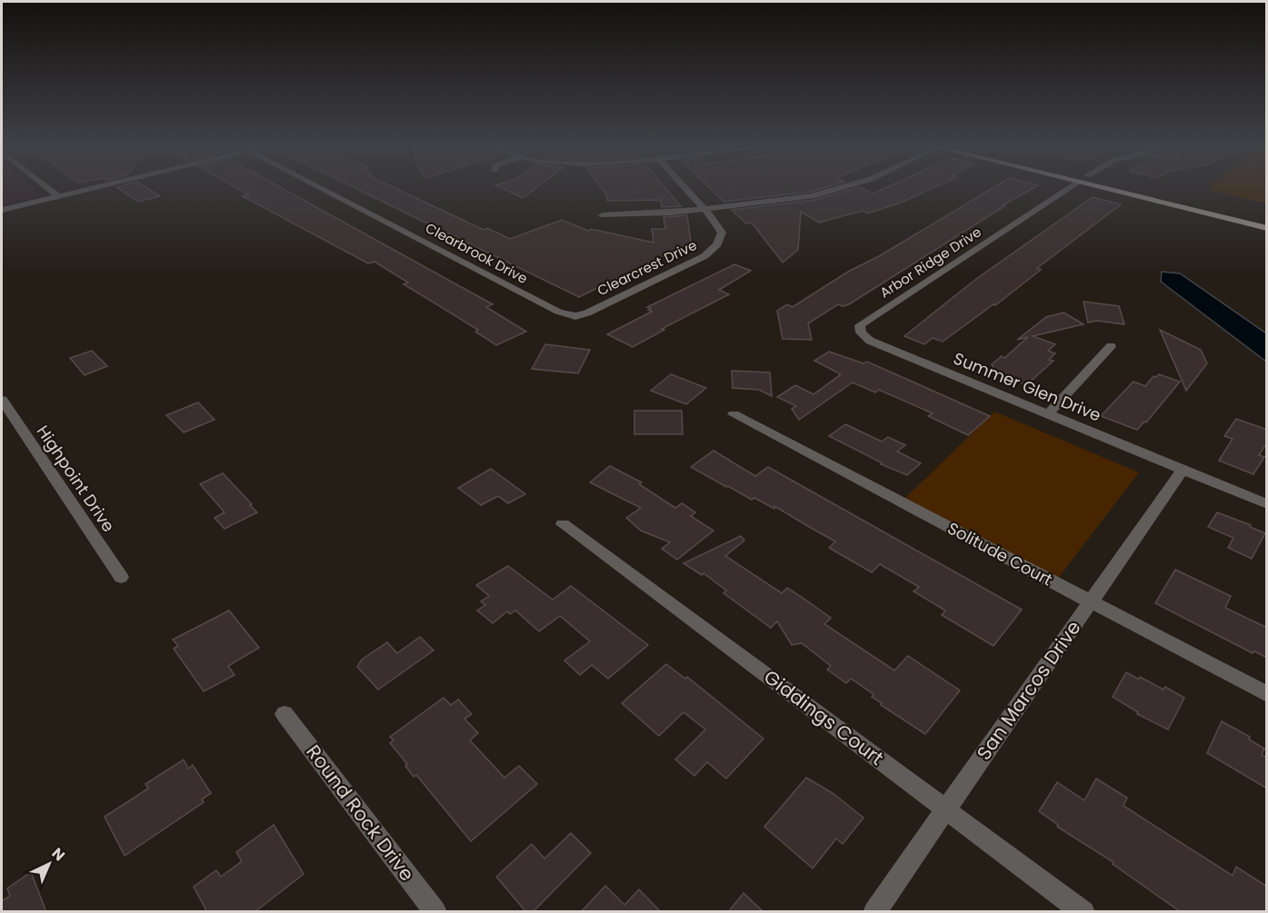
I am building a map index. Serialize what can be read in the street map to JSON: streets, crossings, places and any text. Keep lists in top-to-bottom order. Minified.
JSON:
{"streets":{"street":["Clearbrook Drive","Arbor Ridge Drive","Clearcrest Drive","Summer Glen Drive","Highpoint Drive","Solitude Court","San Marcos Drive","Giddings Court","Round Rock Drive"]},"crossings":[["Clearbrook Drive","Clearcrest Drive"],["Arbor Ridge Drive","Summer Glen Drive"],["Summer Glen Drive","San Marcos Drive"],["Solitude Court","San Marcos Drive"],["San Marcos Drive","Giddings Court"]],"north":"top right"}
